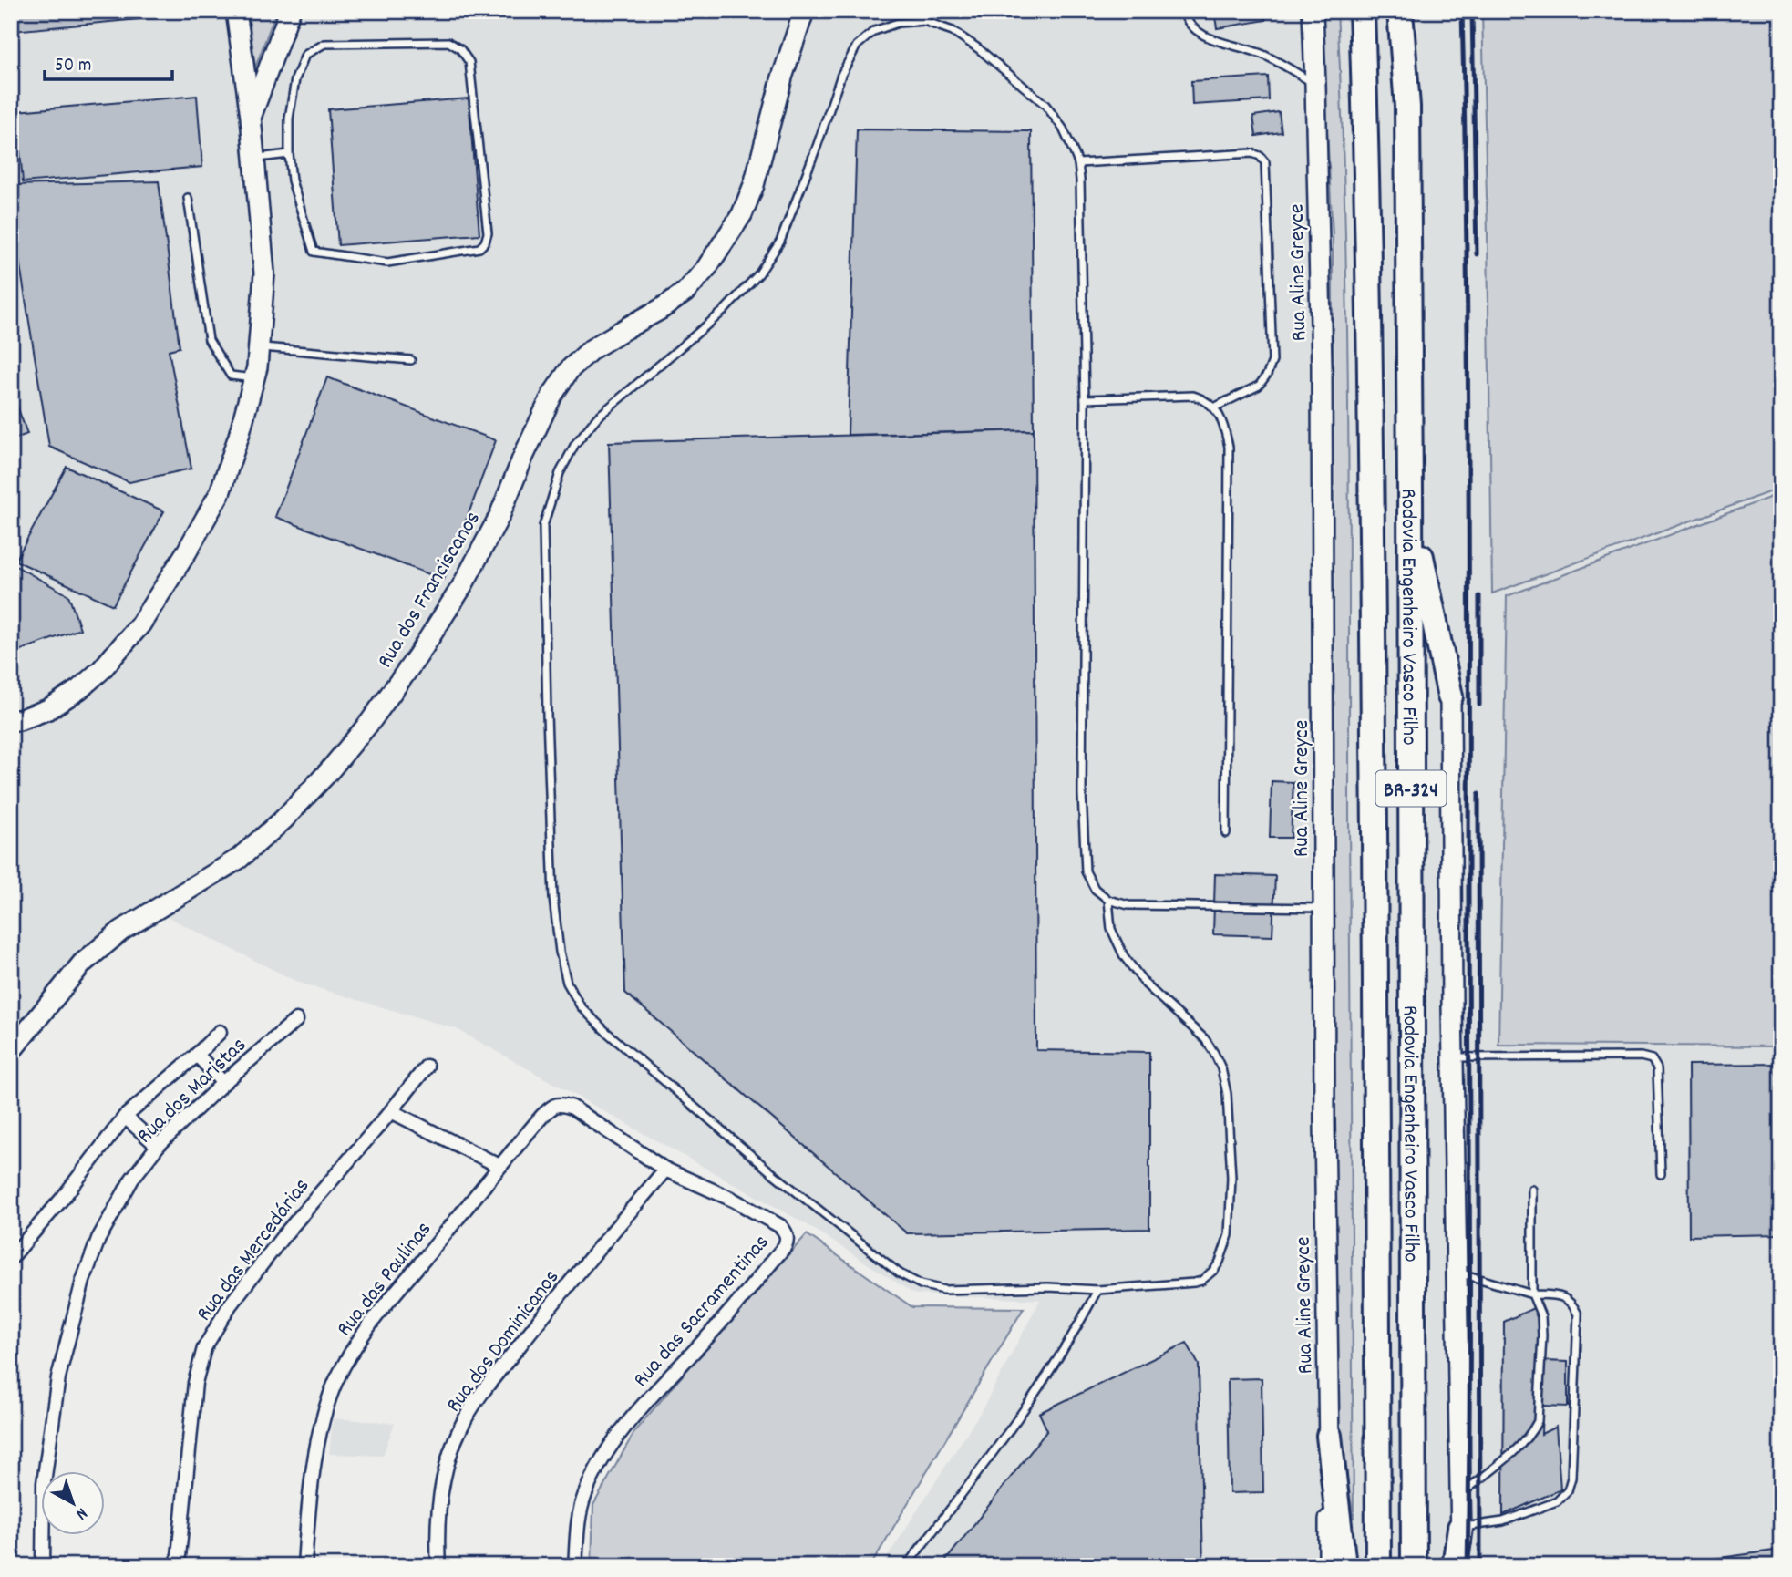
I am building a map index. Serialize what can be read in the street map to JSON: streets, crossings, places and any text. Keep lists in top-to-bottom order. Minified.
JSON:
{"streets":{"highway":["Rodovia Engenheiro Vasco Filho","BR-324"],"main road":["Rua Aline Greyce","Rua dos Franciscanos"],"street":["Rua dos Maristas","Rua das Mercedárias","Rua das Paulinas","Rua das Sacramentinas","Rua dos Dominicanos"]},"crossings":[["Rua das Paulinas","Rua das Sacramentinas"],["Rua das Sacramentinas","Rua dos Dominicanos"]],"scale_bar":"50 m","north":"bottom right"}
